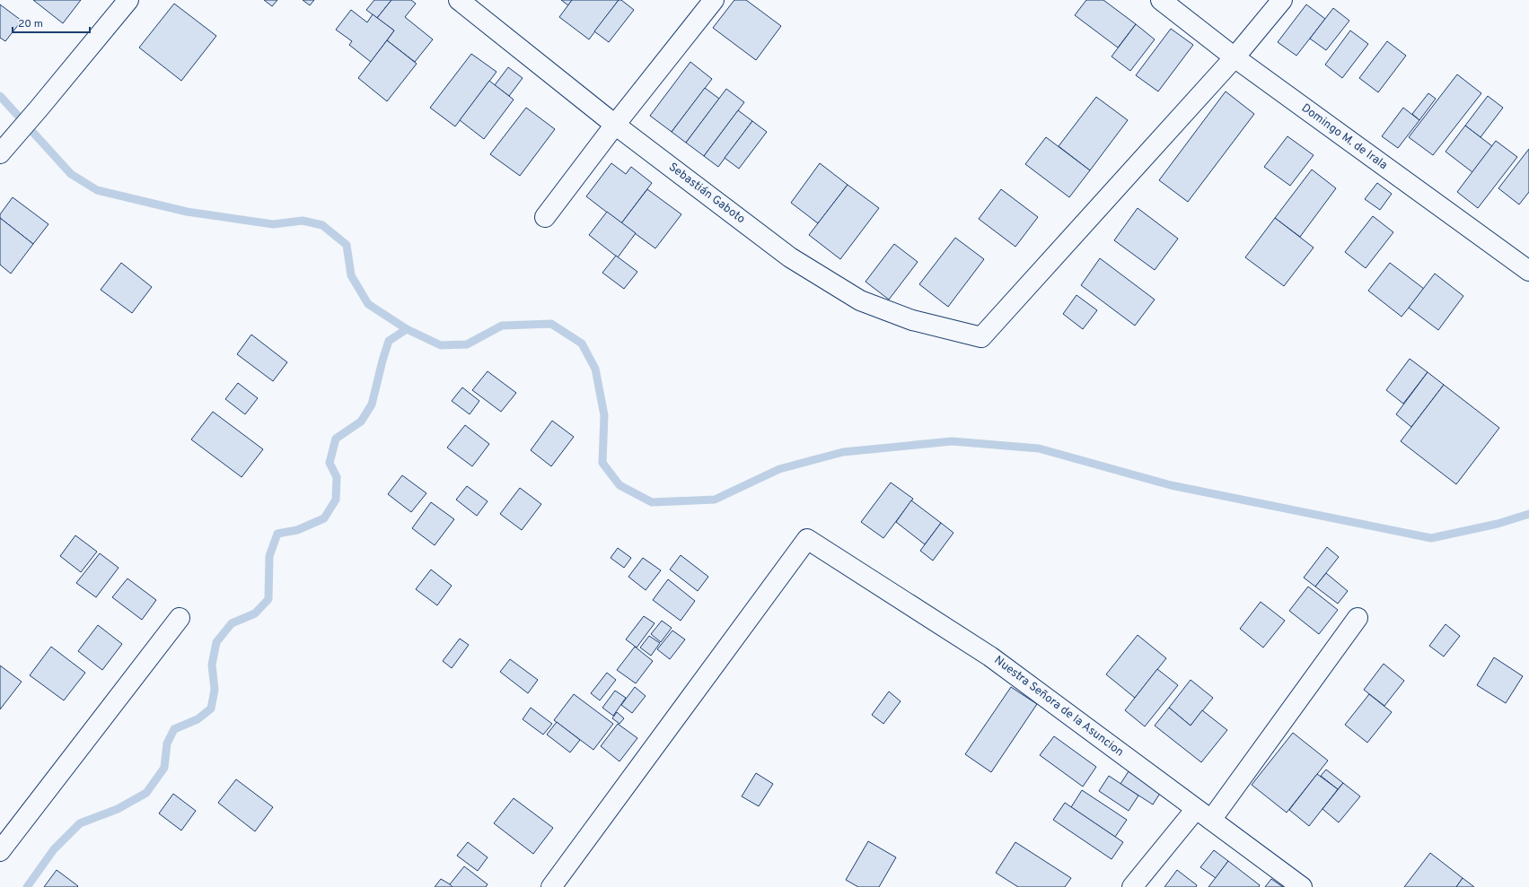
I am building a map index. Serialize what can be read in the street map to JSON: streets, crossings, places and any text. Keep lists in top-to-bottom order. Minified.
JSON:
{"streets":{"street":["Domingo M. de Irala","Sebastián Gaboto","Nuestra Señora de la Asuncion"]},"crossings":[["Domingo M. de Irala","Sebastián Gaboto"]],"scale_bar":"20 m"}
